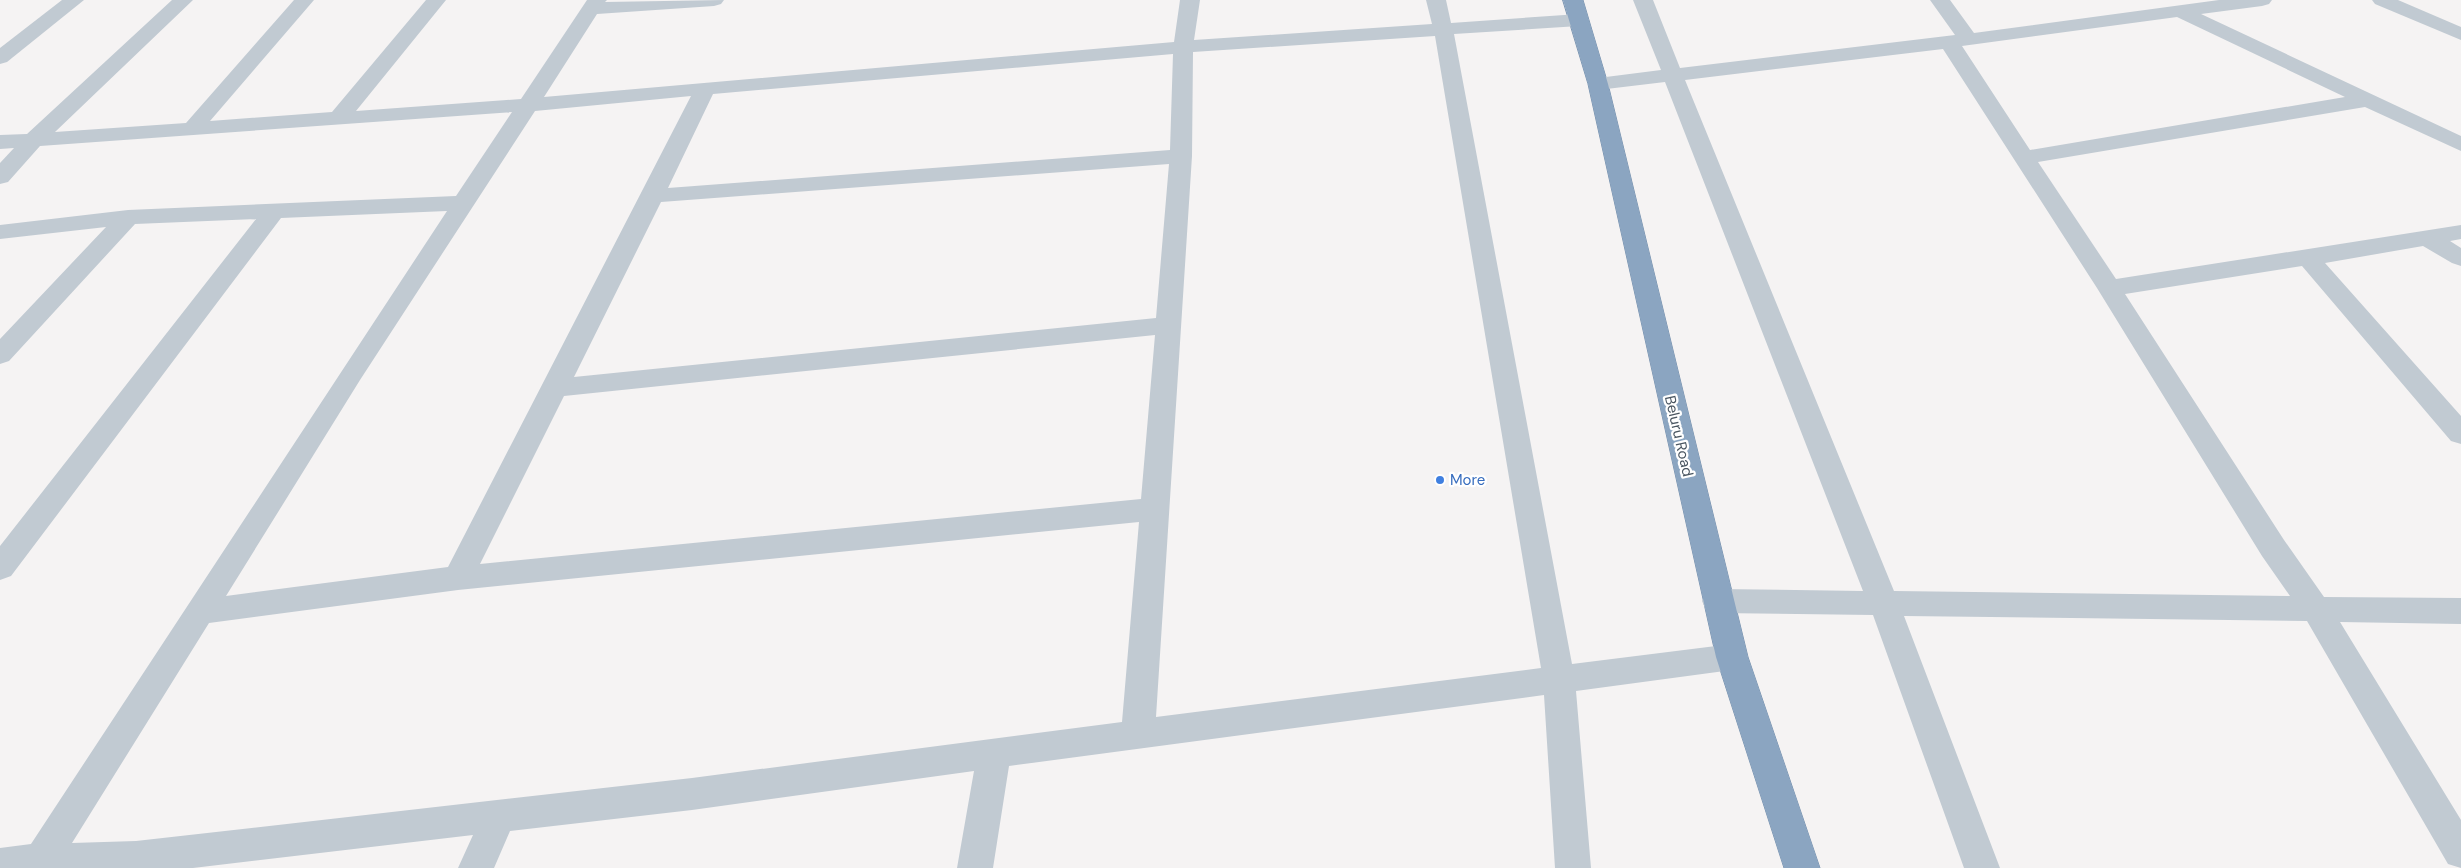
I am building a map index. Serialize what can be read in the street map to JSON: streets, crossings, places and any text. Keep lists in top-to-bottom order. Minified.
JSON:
{"streets":{"highway":["Beluru Road"]},"places":["More"]}
